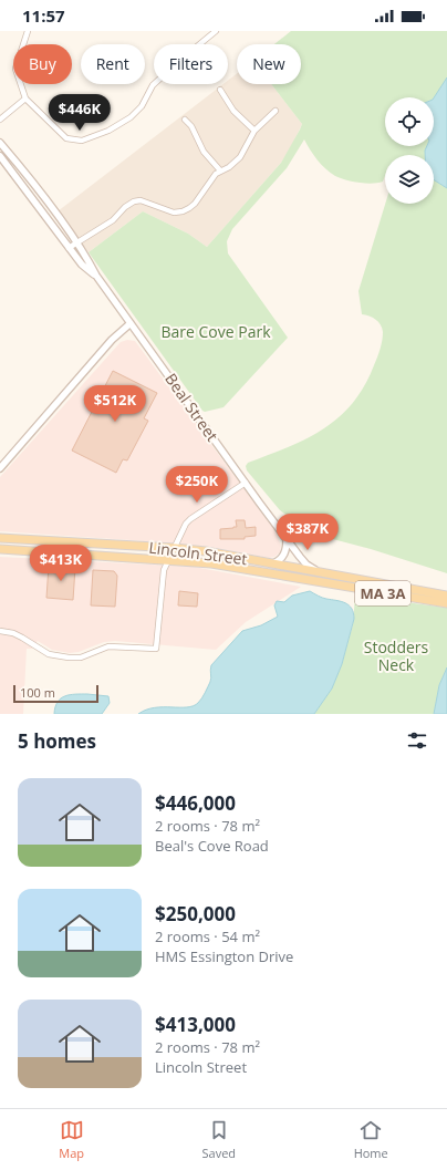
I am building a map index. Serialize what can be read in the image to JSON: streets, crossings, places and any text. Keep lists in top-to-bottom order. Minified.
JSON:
{"streets":{"main road":["Lincoln Street","MA 3A"],"street":["Beal Street"]},"crossings":[["Beal Street","Lincoln Street"]],"parks":["Bare Cove Park","Stodders Neck"],"scale_bar":"100 m","page":{"status":"11:57","chip":["Buy","Rent","Filters","New"],"price":["$446K","$512K","$250K","$387K","$413K"],"scale":"100 m","heading":"5 homes","list":[{"name":"$446,000","note":"2 rooms · 78 m² · Beal's Cove Road"},{"name":"$250,000","note":"2 rooms · 54 m² · HMS Essington Drive"},{"name":"$413,000","note":"2 rooms · 78 m² · Lincoln Street"}],"tabs":["Map","Saved","Home"]}}
